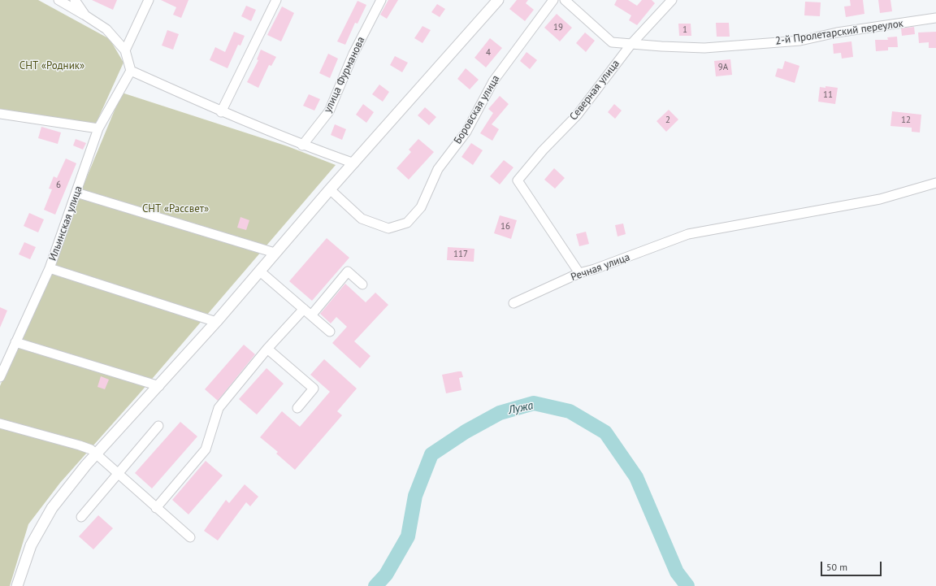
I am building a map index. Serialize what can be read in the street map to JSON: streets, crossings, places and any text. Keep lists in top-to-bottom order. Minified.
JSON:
{"streets":{"street":["2-й Пролетарский переулок","улица Фурманова","Северная улица","Боровская улица","Ильинская улица","Речная улица"]},"crossings":[["2-й Пролетарский переулок","Северная улица"],["Северная улица","Речная улица"]],"water":["Лужа"],"parks":["СНТ «Родник»","СНТ «Рассвет»"],"house_numbers":["19","1","4","9А","11","2","12","6","16","117"],"scale_bar":"50 m"}
